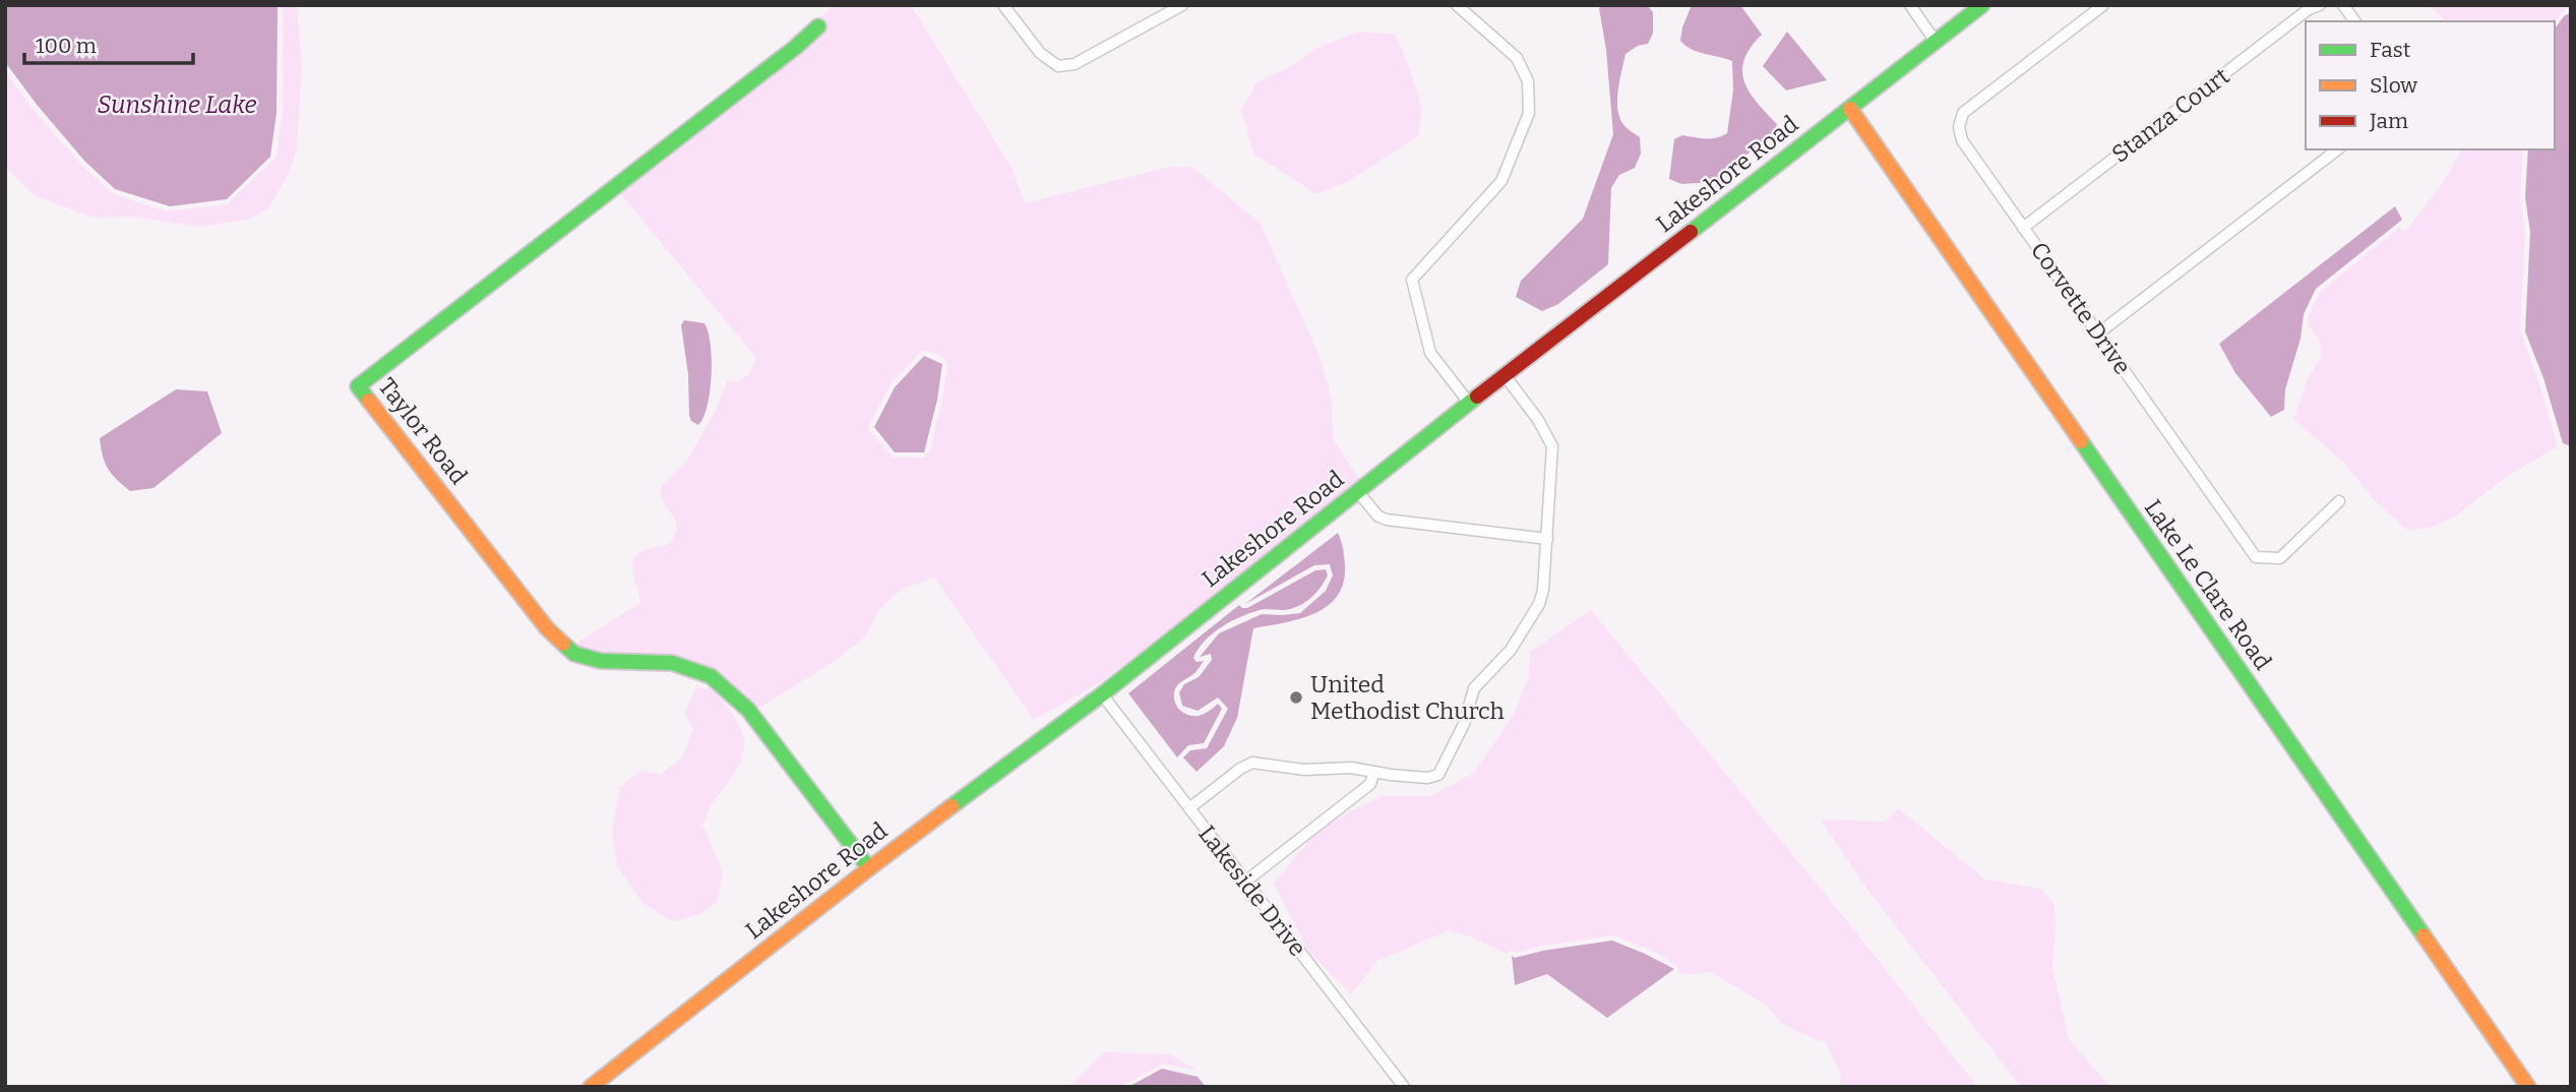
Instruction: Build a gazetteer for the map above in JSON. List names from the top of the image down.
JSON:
{
  "streets": {
    "street": [
      "Stanza Court",
      "Lakeshore Road",
      "Corvette Drive",
      "Taylor Road",
      "Lake Le Clare Road",
      "Lakeside Drive"
    ]
  },
  "crossings": [
    ["Stanza Court", "Corvette Drive"],
    ["Lakeshore Road", "Taylor Road"],
    ["Lakeshore Road", "Lake Le Clare Road"],
    ["Lakeshore Road", "Lakeside Drive"]
  ],
  "water": ["Sunshine Lake"],
  "places": ["United Methodist Church"],
  "legend": ["Fast", "Slow", "Jam"],
  "scale_bar": "100 m"
}
